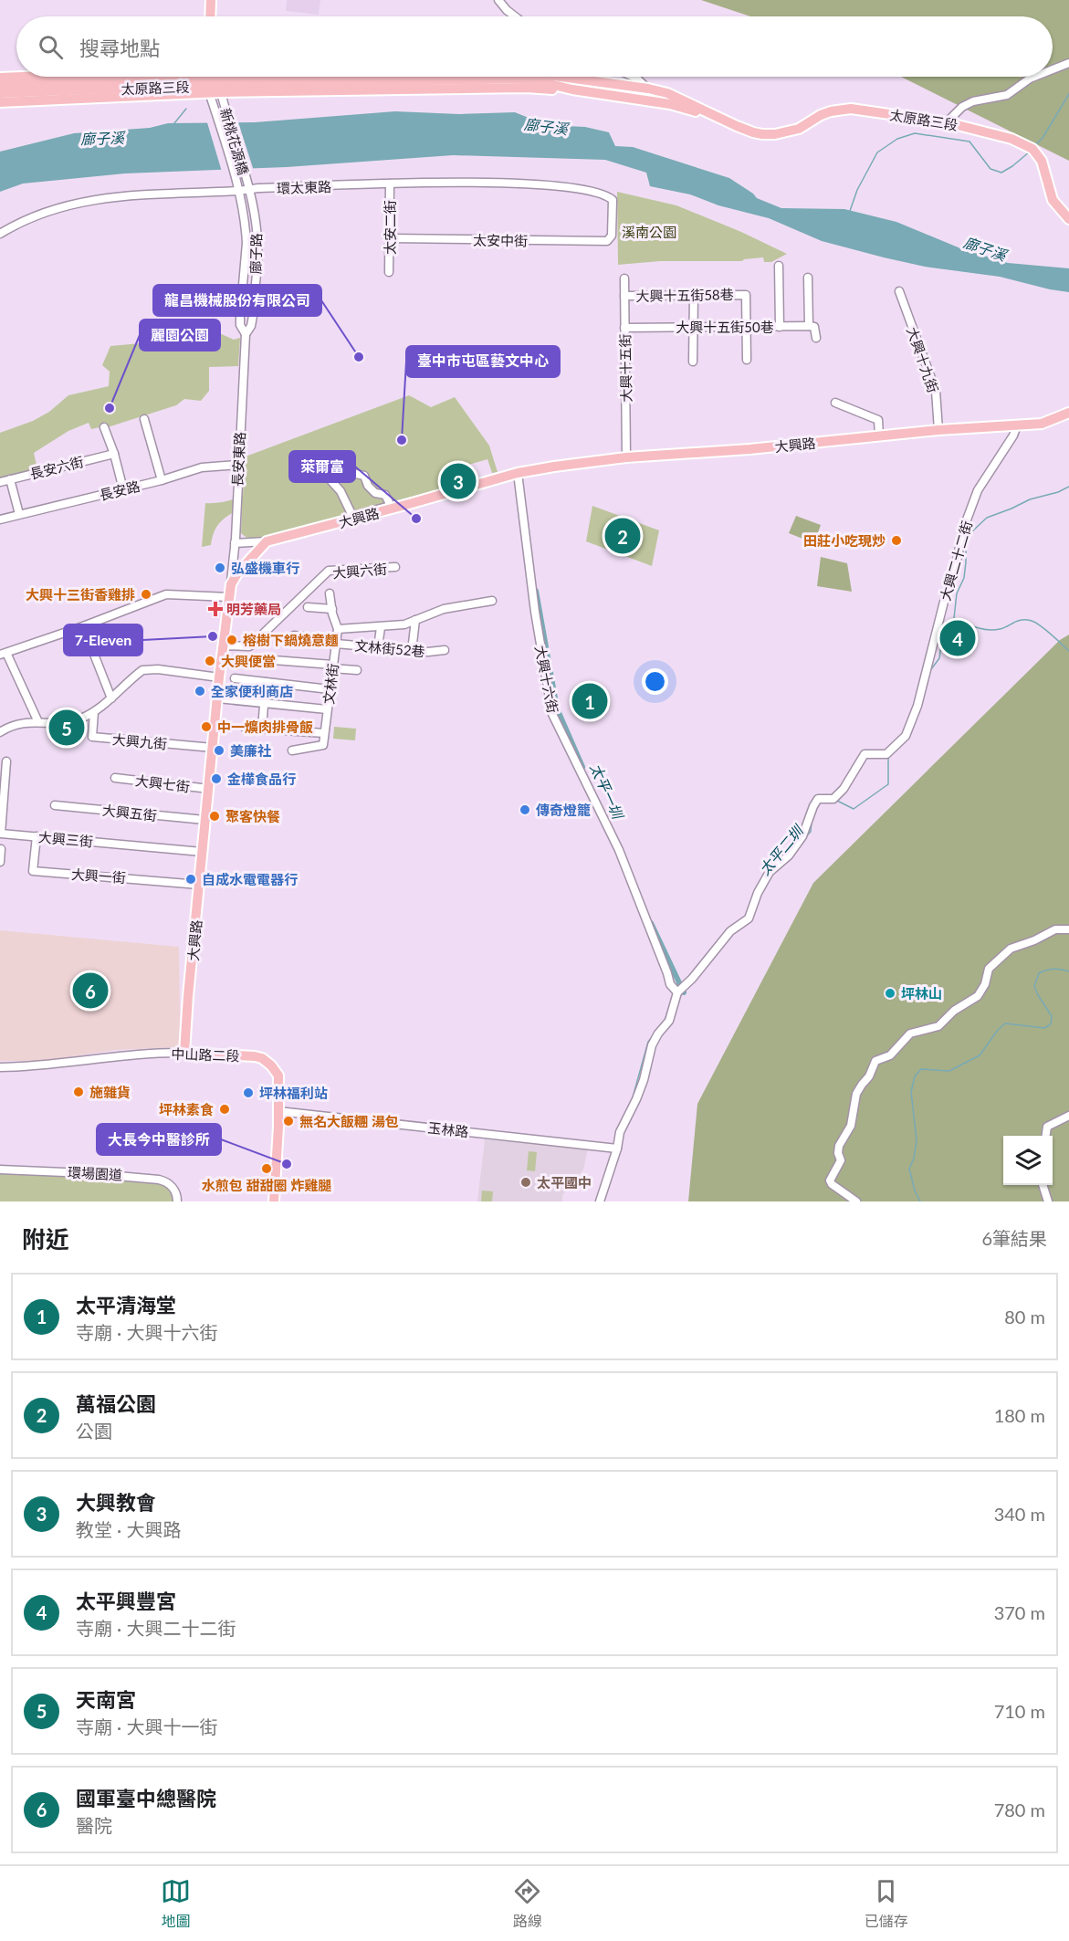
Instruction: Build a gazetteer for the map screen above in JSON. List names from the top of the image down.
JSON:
{
  "streets": {
    "main road": ["太原路三段", "大興路", "中山路二段"],
    "street": [
      "新桃花源橋",
      "環太東路",
      "太安二街",
      "太安中街",
      "廍子路",
      "大興十五街58巷",
      "大興十五街50巷",
      "大興十九街",
      "大興十五街",
      "長安東路",
      "長安六街",
      "長安路",
      "大興二十二街",
      "大興六街",
      "文林街52巷",
      "大興十六街",
      "文林街",
      "大興九街",
      "大興七街",
      "大興五街",
      "大興三街",
      "大興一街",
      "玉林路",
      "環場園道"
    ]
  },
  "crossings": [
    ["太原路三段", "新桃花源橋"],
    ["新桃花源橋", "環太東路"],
    ["新桃花源橋", "廍子路"],
    ["環太東路", "太安二街"],
    ["環太東路", "太安中街"],
    ["環太東路", "廍子路"],
    ["太安二街", "太安中街"],
    ["廍子路", "長安東路"],
    ["大興十五街58巷", "大興十五街50巷"],
    ["大興十五街58巷", "大興十五街"],
    ["大興十五街50巷", "大興十五街"],
    ["大興十九街", "大興路"],
    ["大興十五街", "大興路"],
    ["大興路", "長安東路"],
    ["大興路", "大興二十二街"],
    ["大興路", "大興六街"],
    ["大興路", "大興十六街"],
    ["大興路", "大興九街"],
    ["大興路", "大興七街"],
    ["大興路", "大興五街"],
    ["大興路", "大興三街"],
    ["大興路", "大興一街"],
    ["大興路", "中山路二段"],
    ["長安東路", "長安路"],
    ["大興二十二街", "大興十六街"],
    ["文林街52巷", "文林街"],
    ["大興三街", "大興一街"],
    ["中山路二段", "玉林路"]
  ],
  "water": ["廍子溪", "太平一圳", "太平二圳"],
  "parks": ["溪南公園"],
  "places": {
    "other": [
      "龍昌機械股份有限公司",
      "麗園公園",
      "臺中市屯區藝文中心",
      "萊爾富",
      "田莊小吃現炒",
      "弘盛機車行",
      "大興十三街香雞排",
      "7-Eleven",
      "榕樹下鍋燒意麵",
      "大興便當",
      "全家便利商店",
      "中一爌肉排骨飯",
      "美廉社",
      "金樺食品行",
      "傳奇燈籠",
      "聚客快餐",
      "自成水電電器行",
      "坪林山",
      "施雜貨",
      "坪林福利站",
      "坪林素食",
      "無名大飯糰 湯包",
      "大長今中醫診所",
      "水煎包 甜甜圈 炸雞腿",
      "太平國中"
    ],
    "health": ["明芳藥局"]
  },
  "page": {
    "search": "搜尋地點",
    "pins": [
      "3",
      "2",
      "4",
      "1",
      "5",
      "6"
    ],
    "heading": ["附近", "6筆結果"],
    "list": [
      {
        "mark": "1",
        "name": "太平清海堂",
        "note": "寺廟 · 大興十六街",
        "value": "80 m"
      },
      {
        "mark": "2",
        "name": "萬福公園",
        "note": "公園",
        "value": "180 m"
      },
      {
        "mark": "3",
        "name": "大興教會",
        "note": "教堂 · 大興路",
        "value": "340 m"
      },
      {
        "mark": "4",
        "name": "太平興豐宮",
        "note": "寺廟 · 大興二十二街",
        "value": "370 m"
      },
      {
        "mark": "5",
        "name": "天南宮",
        "note": "寺廟 · 大興十一街",
        "value": "710 m"
      },
      {
        "mark": "6",
        "name": "國軍臺中總醫院",
        "note": "醫院",
        "value": "780 m"
      }
    ],
    "nav": ["地圖", "路線", "已儲存"]
  }
}
